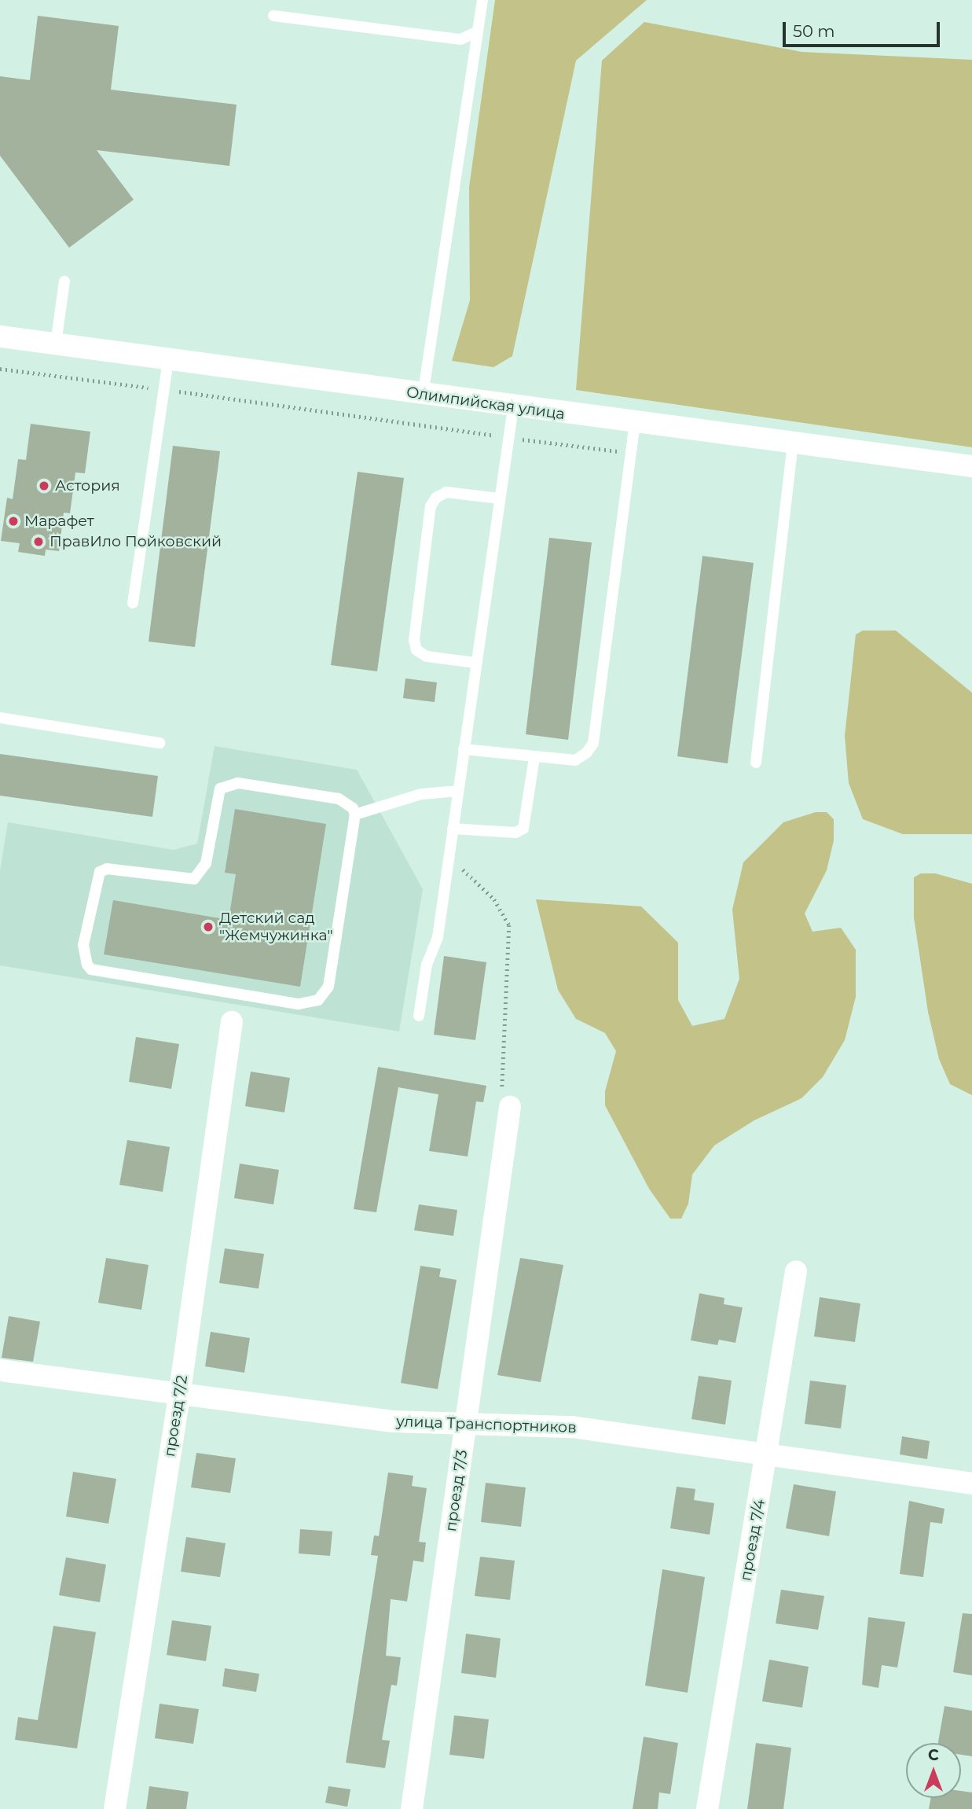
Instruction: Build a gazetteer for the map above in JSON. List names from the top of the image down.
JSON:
{
  "streets": {
    "street": [
      "Олимпийская улица",
      "проезд 7/2",
      "улица Транспортников",
      "проезд 7/3",
      "проезд 7/4"
    ]
  },
  "crossings": [
    ["проезд 7/2", "улица Транспортников"],
    ["улица Транспортников", "проезд 7/3"],
    ["улица Транспортников", "проезд 7/4"]
  ],
  "places": [
    "Астория",
    "Марафет",
    "ПравИло Пойковский",
    "Детский сад \"Жемчужинка\""
  ],
  "scale_bar": "50 m",
  "north": "top"
}
